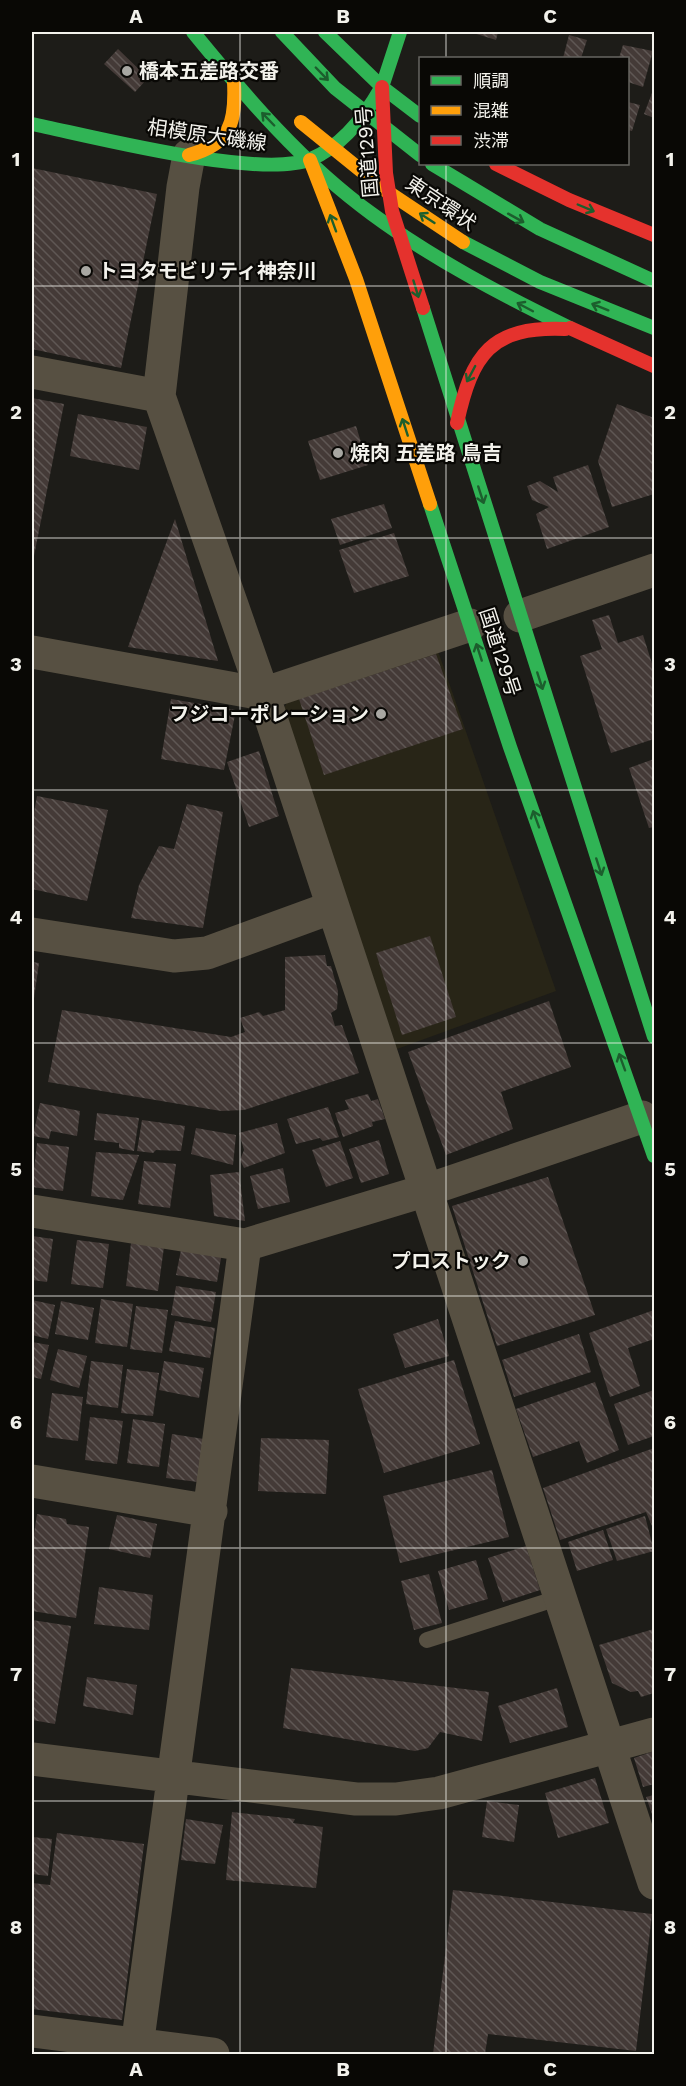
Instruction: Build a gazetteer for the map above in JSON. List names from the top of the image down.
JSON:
{
  "streets": {
    "main road": ["相模原大磯線", "国道129号", "東京環状"]
  },
  "crossings": [
    ["相模原大磯線", "国道129号"]
  ],
  "places": [
    "橋本五差路交番",
    "トヨタモビリティ神奈川",
    "焼肉 五差路 鳥吉",
    "フジコーポレーション",
    "プロストック"
  ],
  "legend": ["順調", "混雑", "渋滞"],
  "grid": {
    "columns": ["A", "B", "C"],
    "rows": [
      "1",
      "2",
      "3",
      "4",
      "5",
      "6",
      "7",
      "8"
    ]
  }
}
